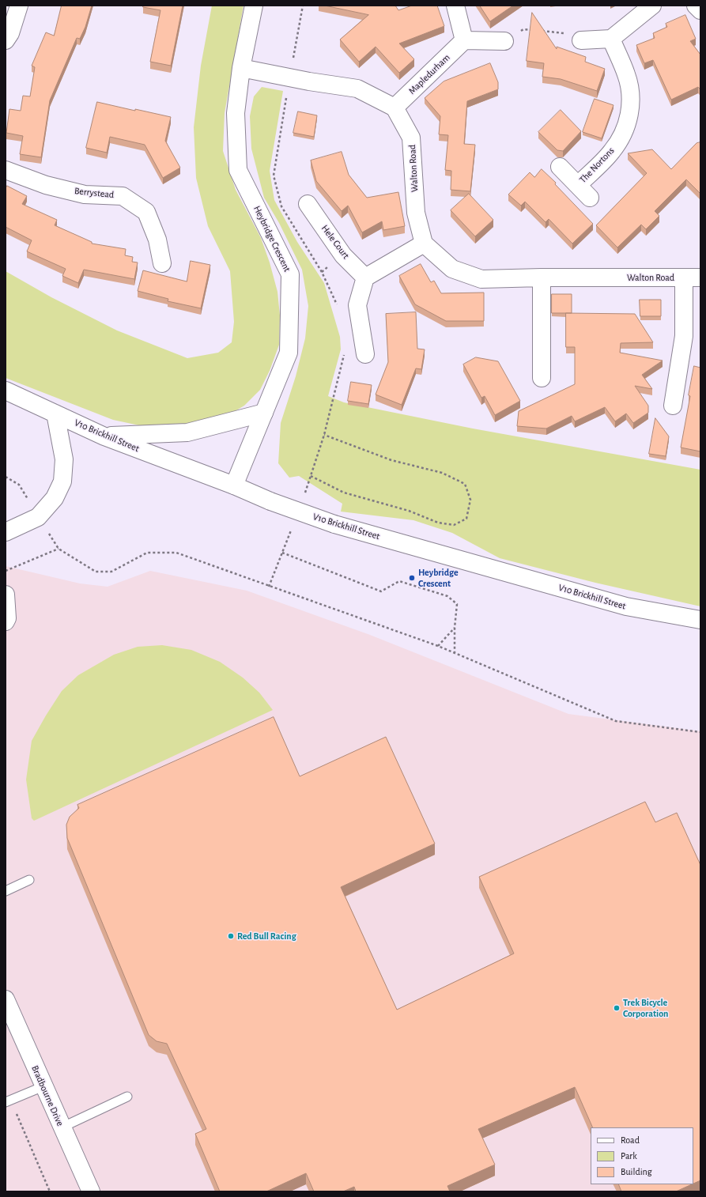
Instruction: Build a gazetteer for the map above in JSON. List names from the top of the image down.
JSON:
{
  "streets": {
    "street": [
      "Mapledurham",
      "The Nortons",
      "Walton Road",
      "Berrystead",
      "Heybridge Crescent",
      "Hele Court",
      "V10 Brickhill Street",
      "Bradbourne Drive"
    ]
  },
  "crossings": [
    ["Mapledurham", "Walton Road"],
    ["Heybridge Crescent", "V10 Brickhill Street"]
  ],
  "places": ["Heybridge Crescent", "Red Bull Racing", "Trek Bicycle Corporation"],
  "legend": ["Road", "Park", "Building"]
}
